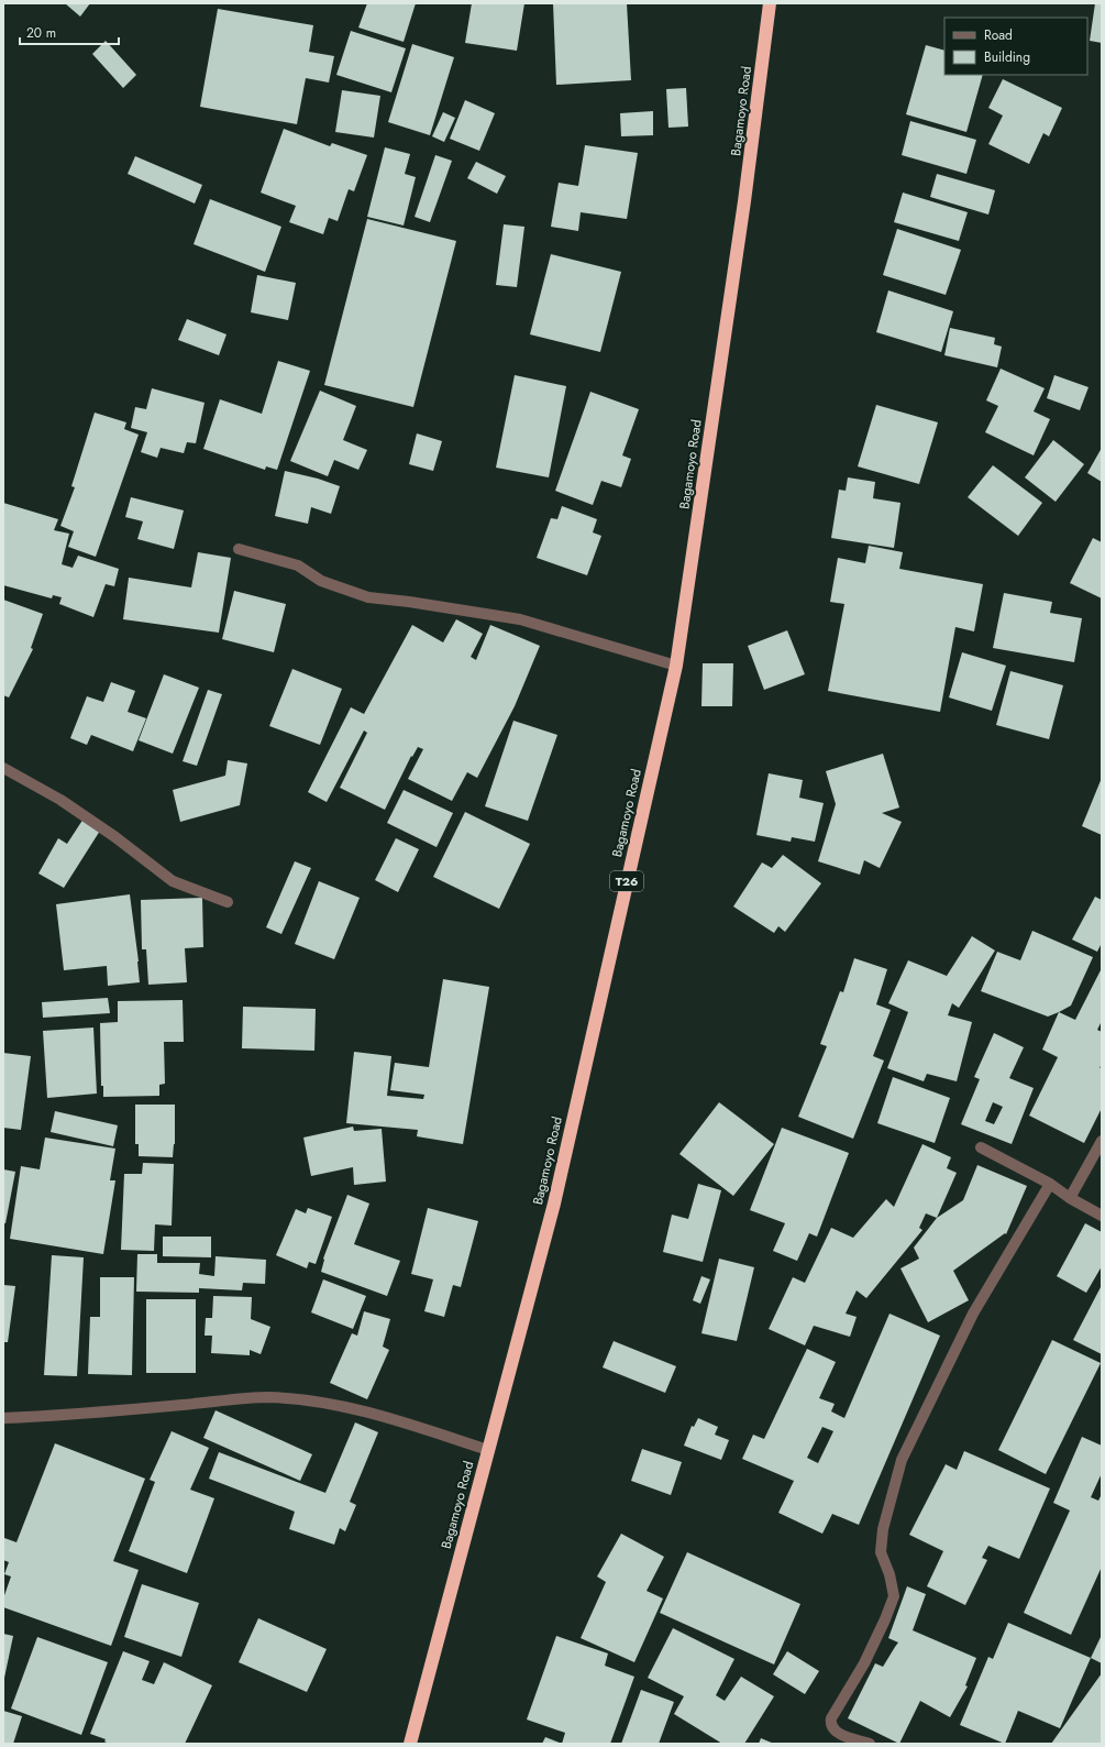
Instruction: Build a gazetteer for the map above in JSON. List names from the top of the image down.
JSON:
{
  "streets": {
    "highway": ["Bagamoyo Road", "T26"]
  },
  "legend": ["Road", "Building"],
  "scale_bar": "20 m"
}
